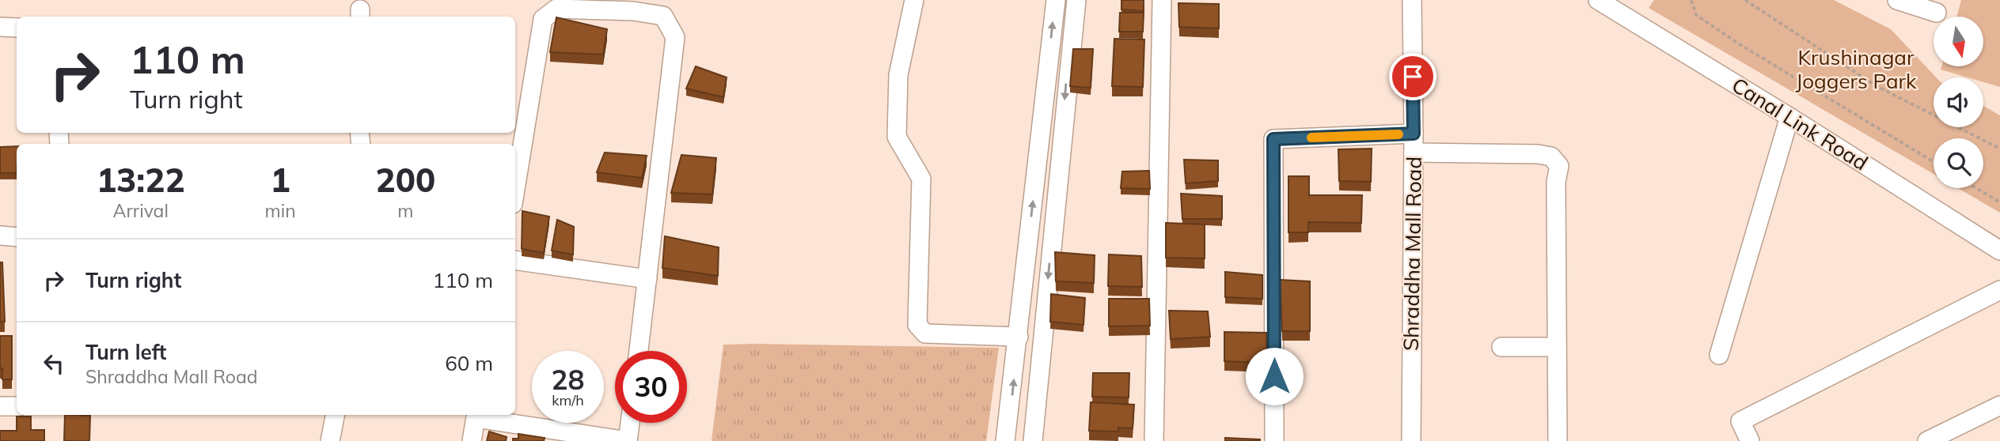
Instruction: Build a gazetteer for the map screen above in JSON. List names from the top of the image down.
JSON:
{
  "streets": {
    "street": ["Canal Link Road", "Shraddha Mall Road"]
  },
  "parks": ["Krushinagar Joggers Park"],
  "north": "bottom",
  "page": {
    "turn": ["110 m", "Turn right"],
    "eta": [
      "13:22",
      "Arrival",
      "1",
      "min",
      "200",
      "m"
    ],
    "list": [
      {
        "name": "Turn right",
        "value": "110 m"
      },
      {
        "name": "Turn left",
        "note": "Shraddha Mall Road",
        "value": "60 m"
      }
    ],
    "speed": "28 km/h",
    "limit": "30"
  }
}
